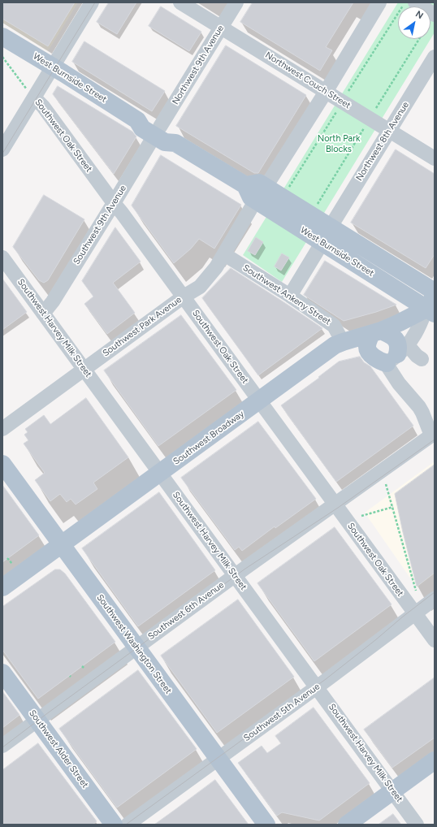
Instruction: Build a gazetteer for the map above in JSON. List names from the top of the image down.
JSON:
{
  "streets": {
    "main road": [
      "West Burnside Street",
      "Southwest Broadway",
      "Southwest Washington Street",
      "Southwest Alder Street"
    ],
    "street": [
      "Northwest 9th Avenue",
      "Northwest Couch Street",
      "Southwest Oak Street",
      "Northwest 8th Avenue",
      "Southwest 9th Avenue",
      "Southwest Ankeny Street",
      "Southwest Park Avenue",
      "Southwest Harvey Milk Street",
      "Southwest 6th Avenue",
      "Southwest 5th Avenue"
    ]
  },
  "crossings": [
    ["Northwest 9th Avenue", "West Burnside Street"],
    ["Northwest 9th Avenue", "Northwest Couch Street"],
    ["Northwest 9th Avenue", "Southwest 9th Avenue"],
    ["West Burnside Street", "Northwest 8th Avenue"],
    ["West Burnside Street", "Southwest 9th Avenue"],
    ["West Burnside Street", "Southwest Park Avenue"],
    ["West Burnside Street", "Southwest Broadway"],
    ["Northwest Couch Street", "Northwest 8th Avenue"],
    ["Northwest Couch Street", "Southwest Park Avenue"],
    ["Southwest Oak Street", "Southwest 9th Avenue"],
    ["Southwest Oak Street", "Southwest Park Avenue"],
    ["Southwest Oak Street", "Southwest Broadway"],
    ["Southwest Oak Street", "Southwest 6th Avenue"],
    ["Southwest Oak Street", "Southwest 5th Avenue"],
    ["Northwest 8th Avenue", "Southwest Ankeny Street"],
    ["Southwest 9th Avenue", "Southwest Harvey Milk Street"],
    ["Southwest Ankeny Street", "Southwest Park Avenue"],
    ["Southwest Ankeny Street", "Southwest Broadway"],
    ["Southwest Park Avenue", "Southwest Harvey Milk Street"],
    ["Southwest Harvey Milk Street", "Southwest Broadway"],
    ["Southwest Harvey Milk Street", "Southwest 6th Avenue"],
    ["Southwest Harvey Milk Street", "Southwest 5th Avenue"],
    ["Southwest Broadway", "Southwest Washington Street"],
    ["Southwest 6th Avenue", "Southwest Washington Street"],
    ["Southwest 6th Avenue", "Southwest Alder Street"],
    ["Southwest Washington Street", "Southwest 5th Avenue"]
  ],
  "parks": ["North Park Blocks"],
  "north": "top right"
}
